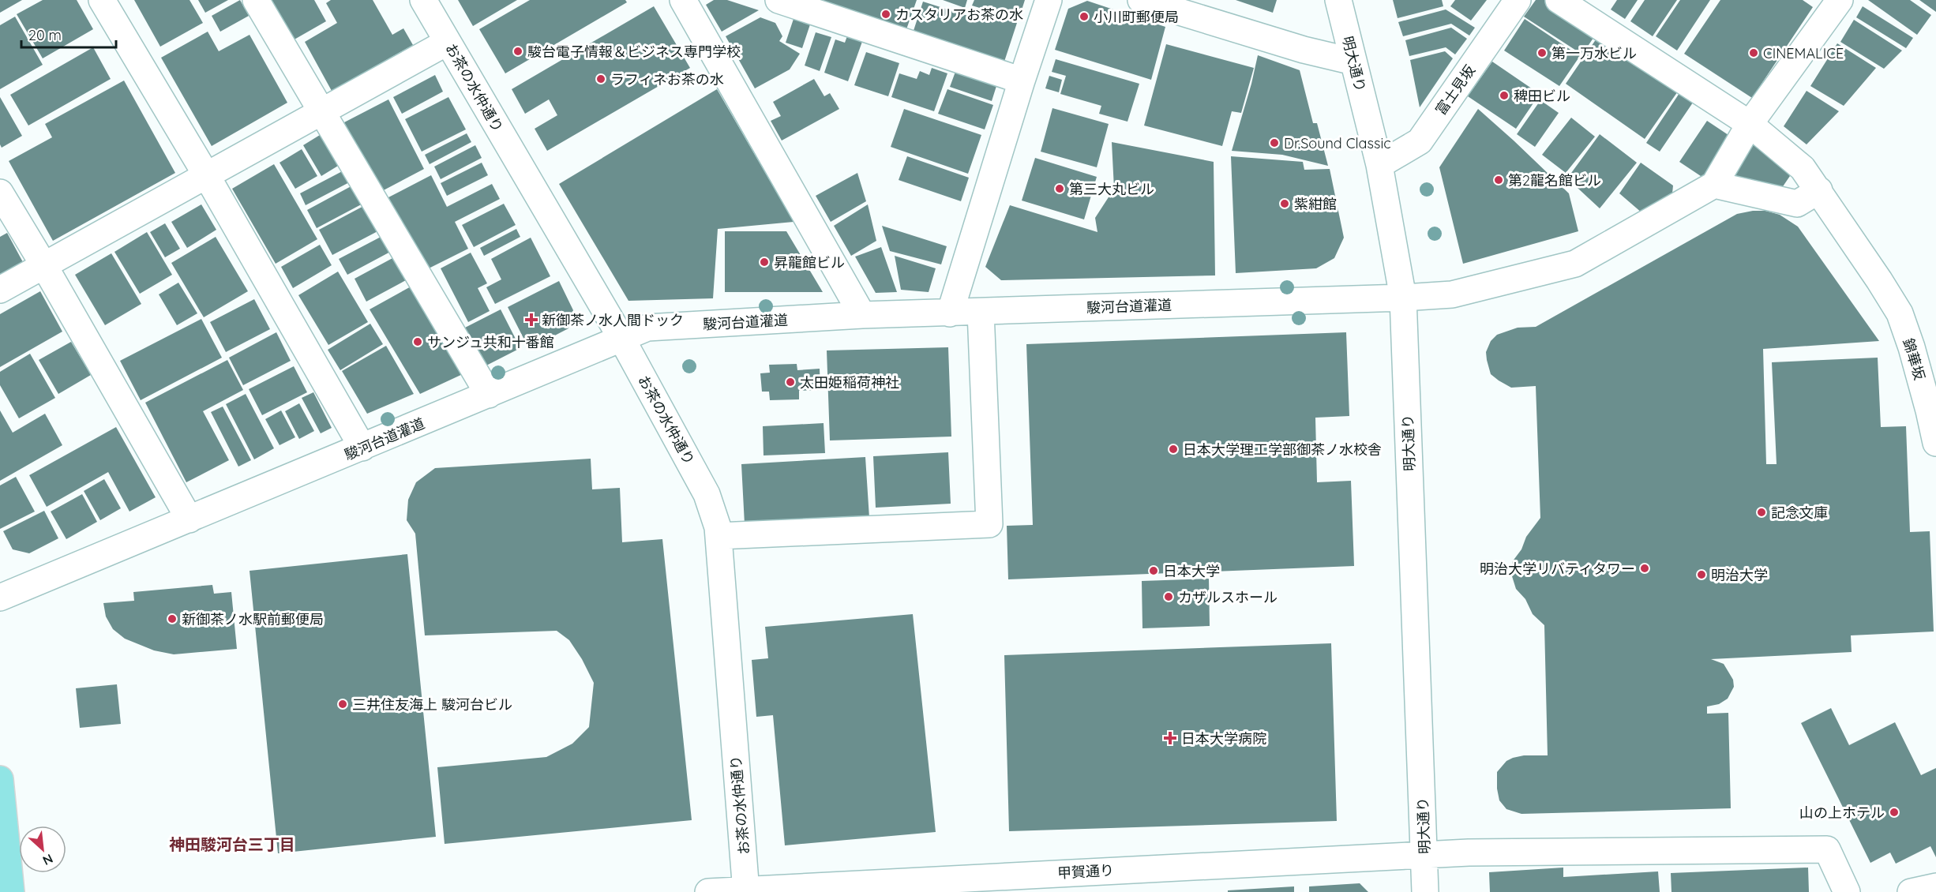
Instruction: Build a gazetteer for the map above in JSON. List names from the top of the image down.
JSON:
{
  "streets": {
    "street": [
      "明大通り",
      "お茶の水仲通り",
      "富士見坂",
      "駿河台道灌道",
      "錦華坂",
      "甲賀通り"
    ]
  },
  "crossings": [
    ["明大通り", "富士見坂"],
    ["明大通り", "駿河台道灌道"],
    ["明大通り", "甲賀通り"],
    ["お茶の水仲通り", "駿河台道灌道"],
    ["お茶の水仲通り", "甲賀通り"]
  ],
  "districts": ["神田駿河台三丁目"],
  "places": {
    "other": [
      "カスタリアお茶の水",
      "小川町郵便局",
      "駿台電子情報＆ビジネス専門学校",
      "第一万水ビル",
      "CINEMALICE",
      "ラフィネお茶の水",
      "稗田ビル",
      "Dr.Sound Classic",
      "第2龍名館ビル",
      "第三大丸ビル",
      "紫紺館",
      "昇龍館ビル",
      "サンジュ共和十番館",
      "太田姫稲荷神社",
      "日本大学理工学部御茶ノ水校舎",
      "記念文庫",
      "明治大学リバティタワー",
      "日本大学",
      "明治大学",
      "カザルスホール",
      "新御茶ノ水駅前郵便局",
      "三井住友海上 駿河台ビル",
      "山の上ホテル"
    ],
    "health": ["新御茶ノ水人間ドック", "日本大学病院"]
  },
  "scale_bar": "20 m",
  "north": "bottom right"
}
